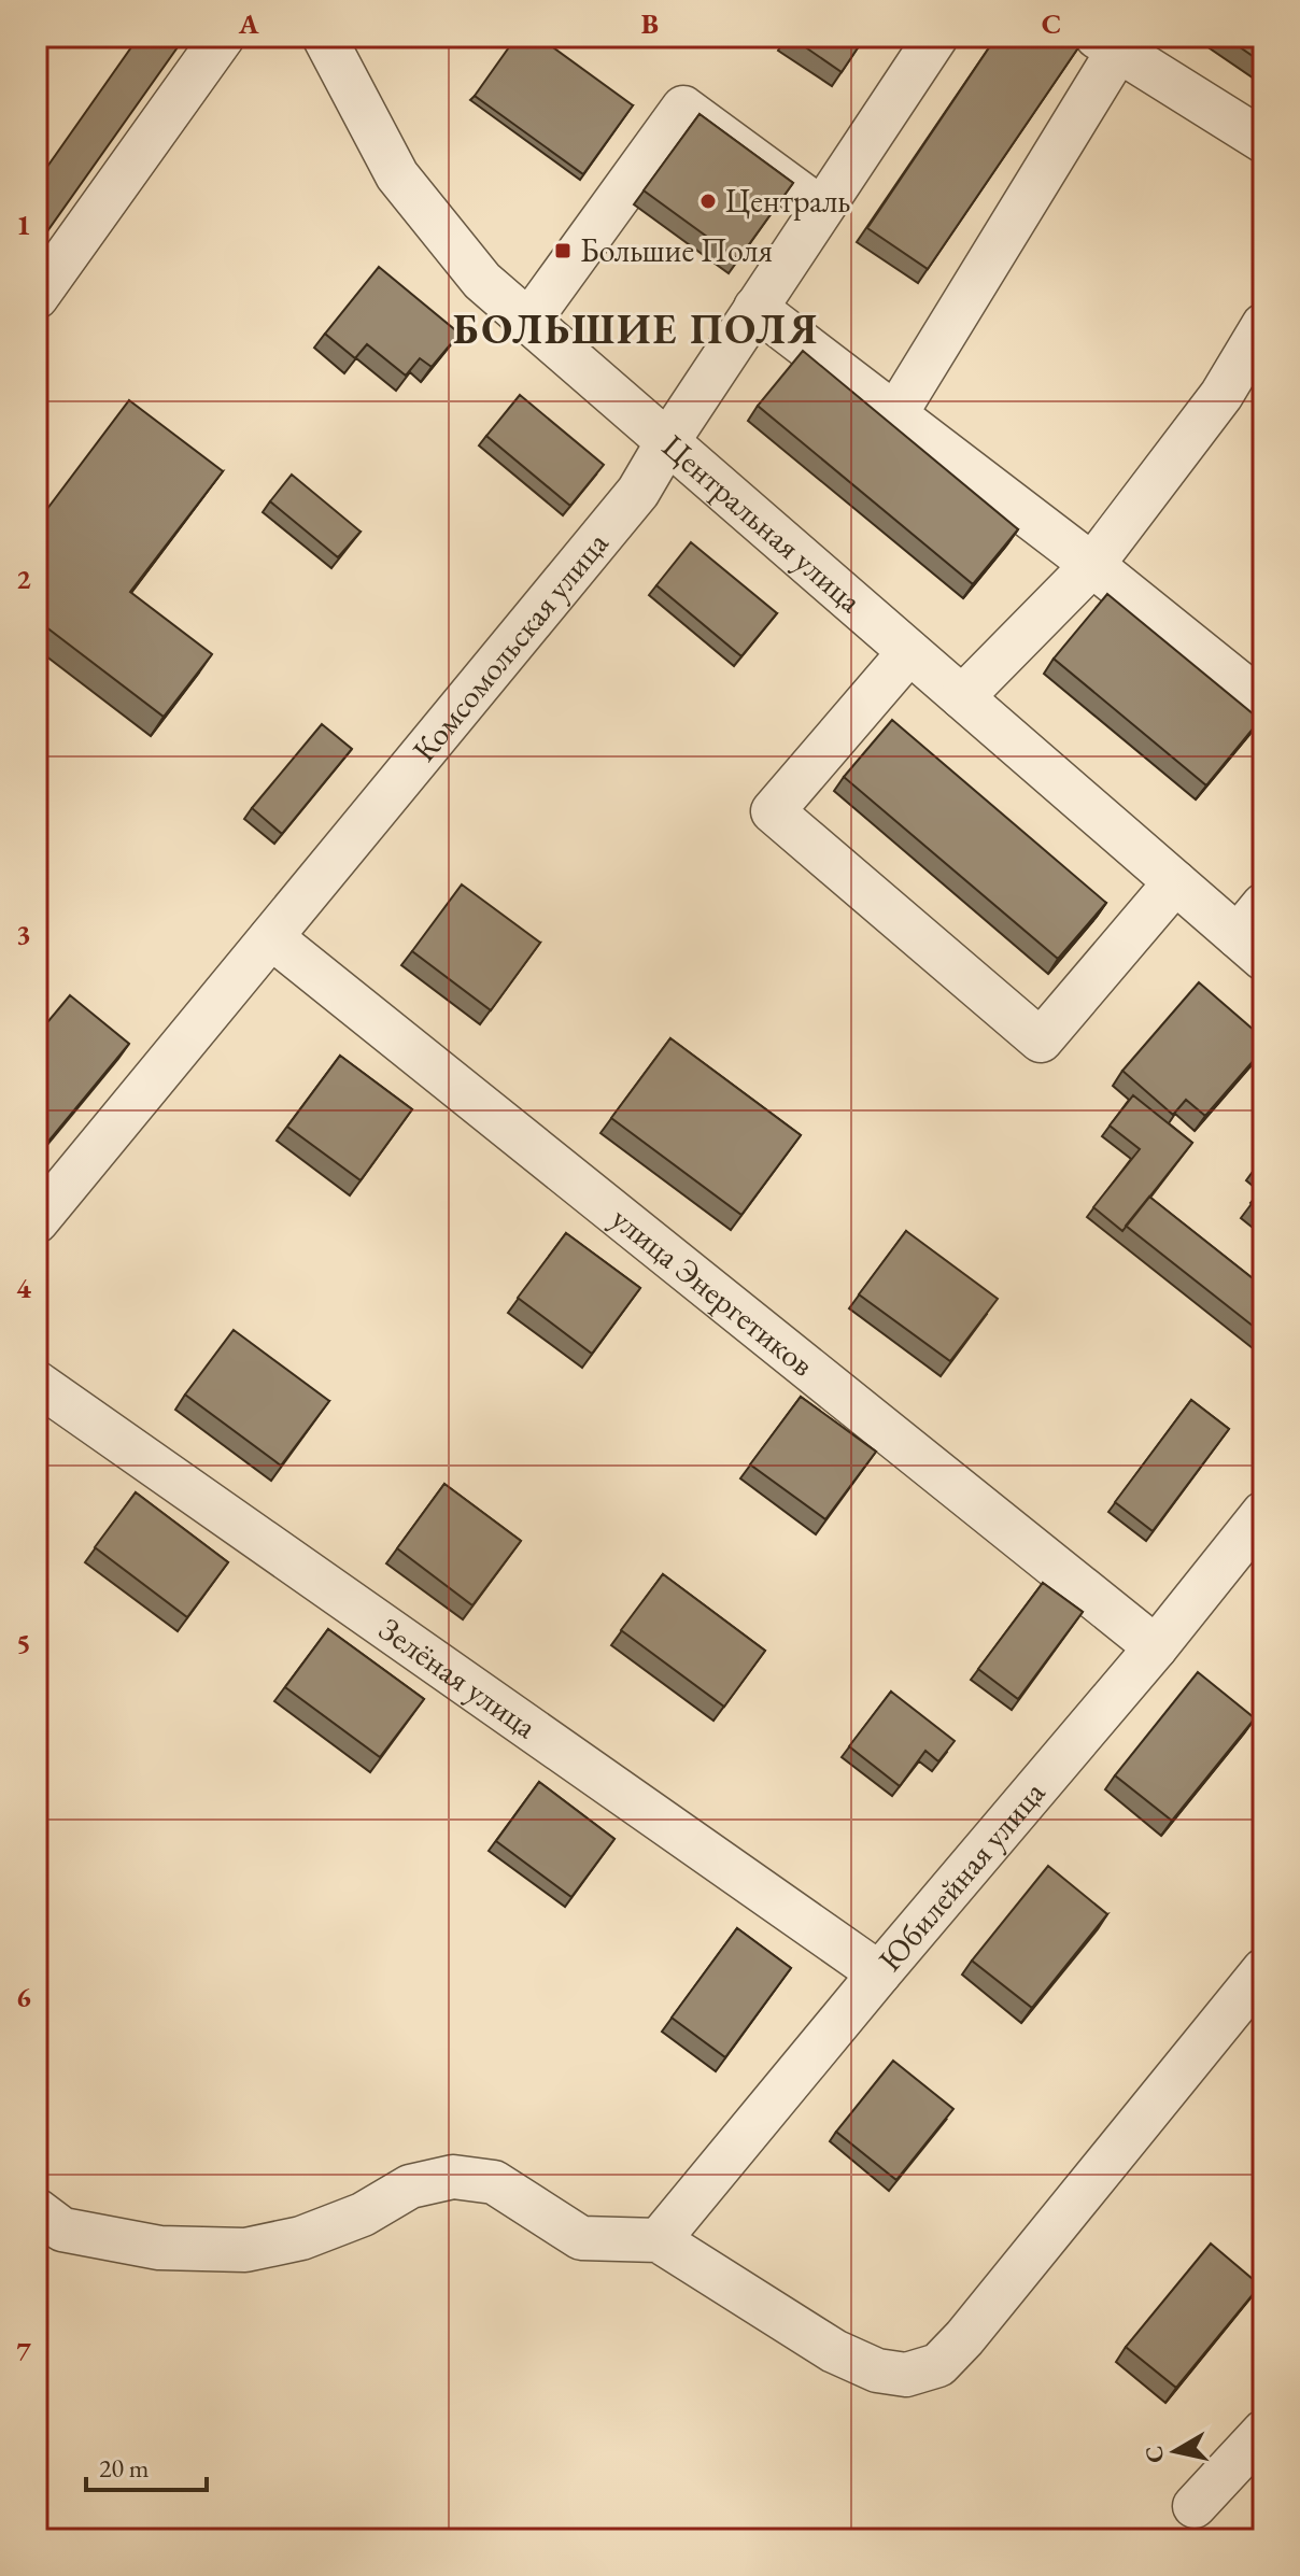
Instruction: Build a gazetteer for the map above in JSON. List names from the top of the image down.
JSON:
{
  "streets": {
    "street": [
      "Центральная улица",
      "Комсомольская улица",
      "улица Энергетиков",
      "Зелёная улица",
      "Юбилейная улица"
    ]
  },
  "crossings": [
    ["Центральная улица", "Комсомольская улица"],
    ["Комсомольская улица", "улица Энергетиков"],
    ["улица Энергетиков", "Юбилейная улица"],
    ["Зелёная улица", "Юбилейная улица"]
  ],
  "districts": ["БОЛЬШИЕ ПОЛЯ"],
  "places": {
    "other": ["Централь"],
    "transit": ["Большие Поля"]
  },
  "scale_bar": "20 m",
  "north": "left",
  "grid": {
    "columns": ["A", "B", "C"],
    "rows": [
      "1",
      "2",
      "3",
      "4",
      "5",
      "6",
      "7"
    ]
  }
}
